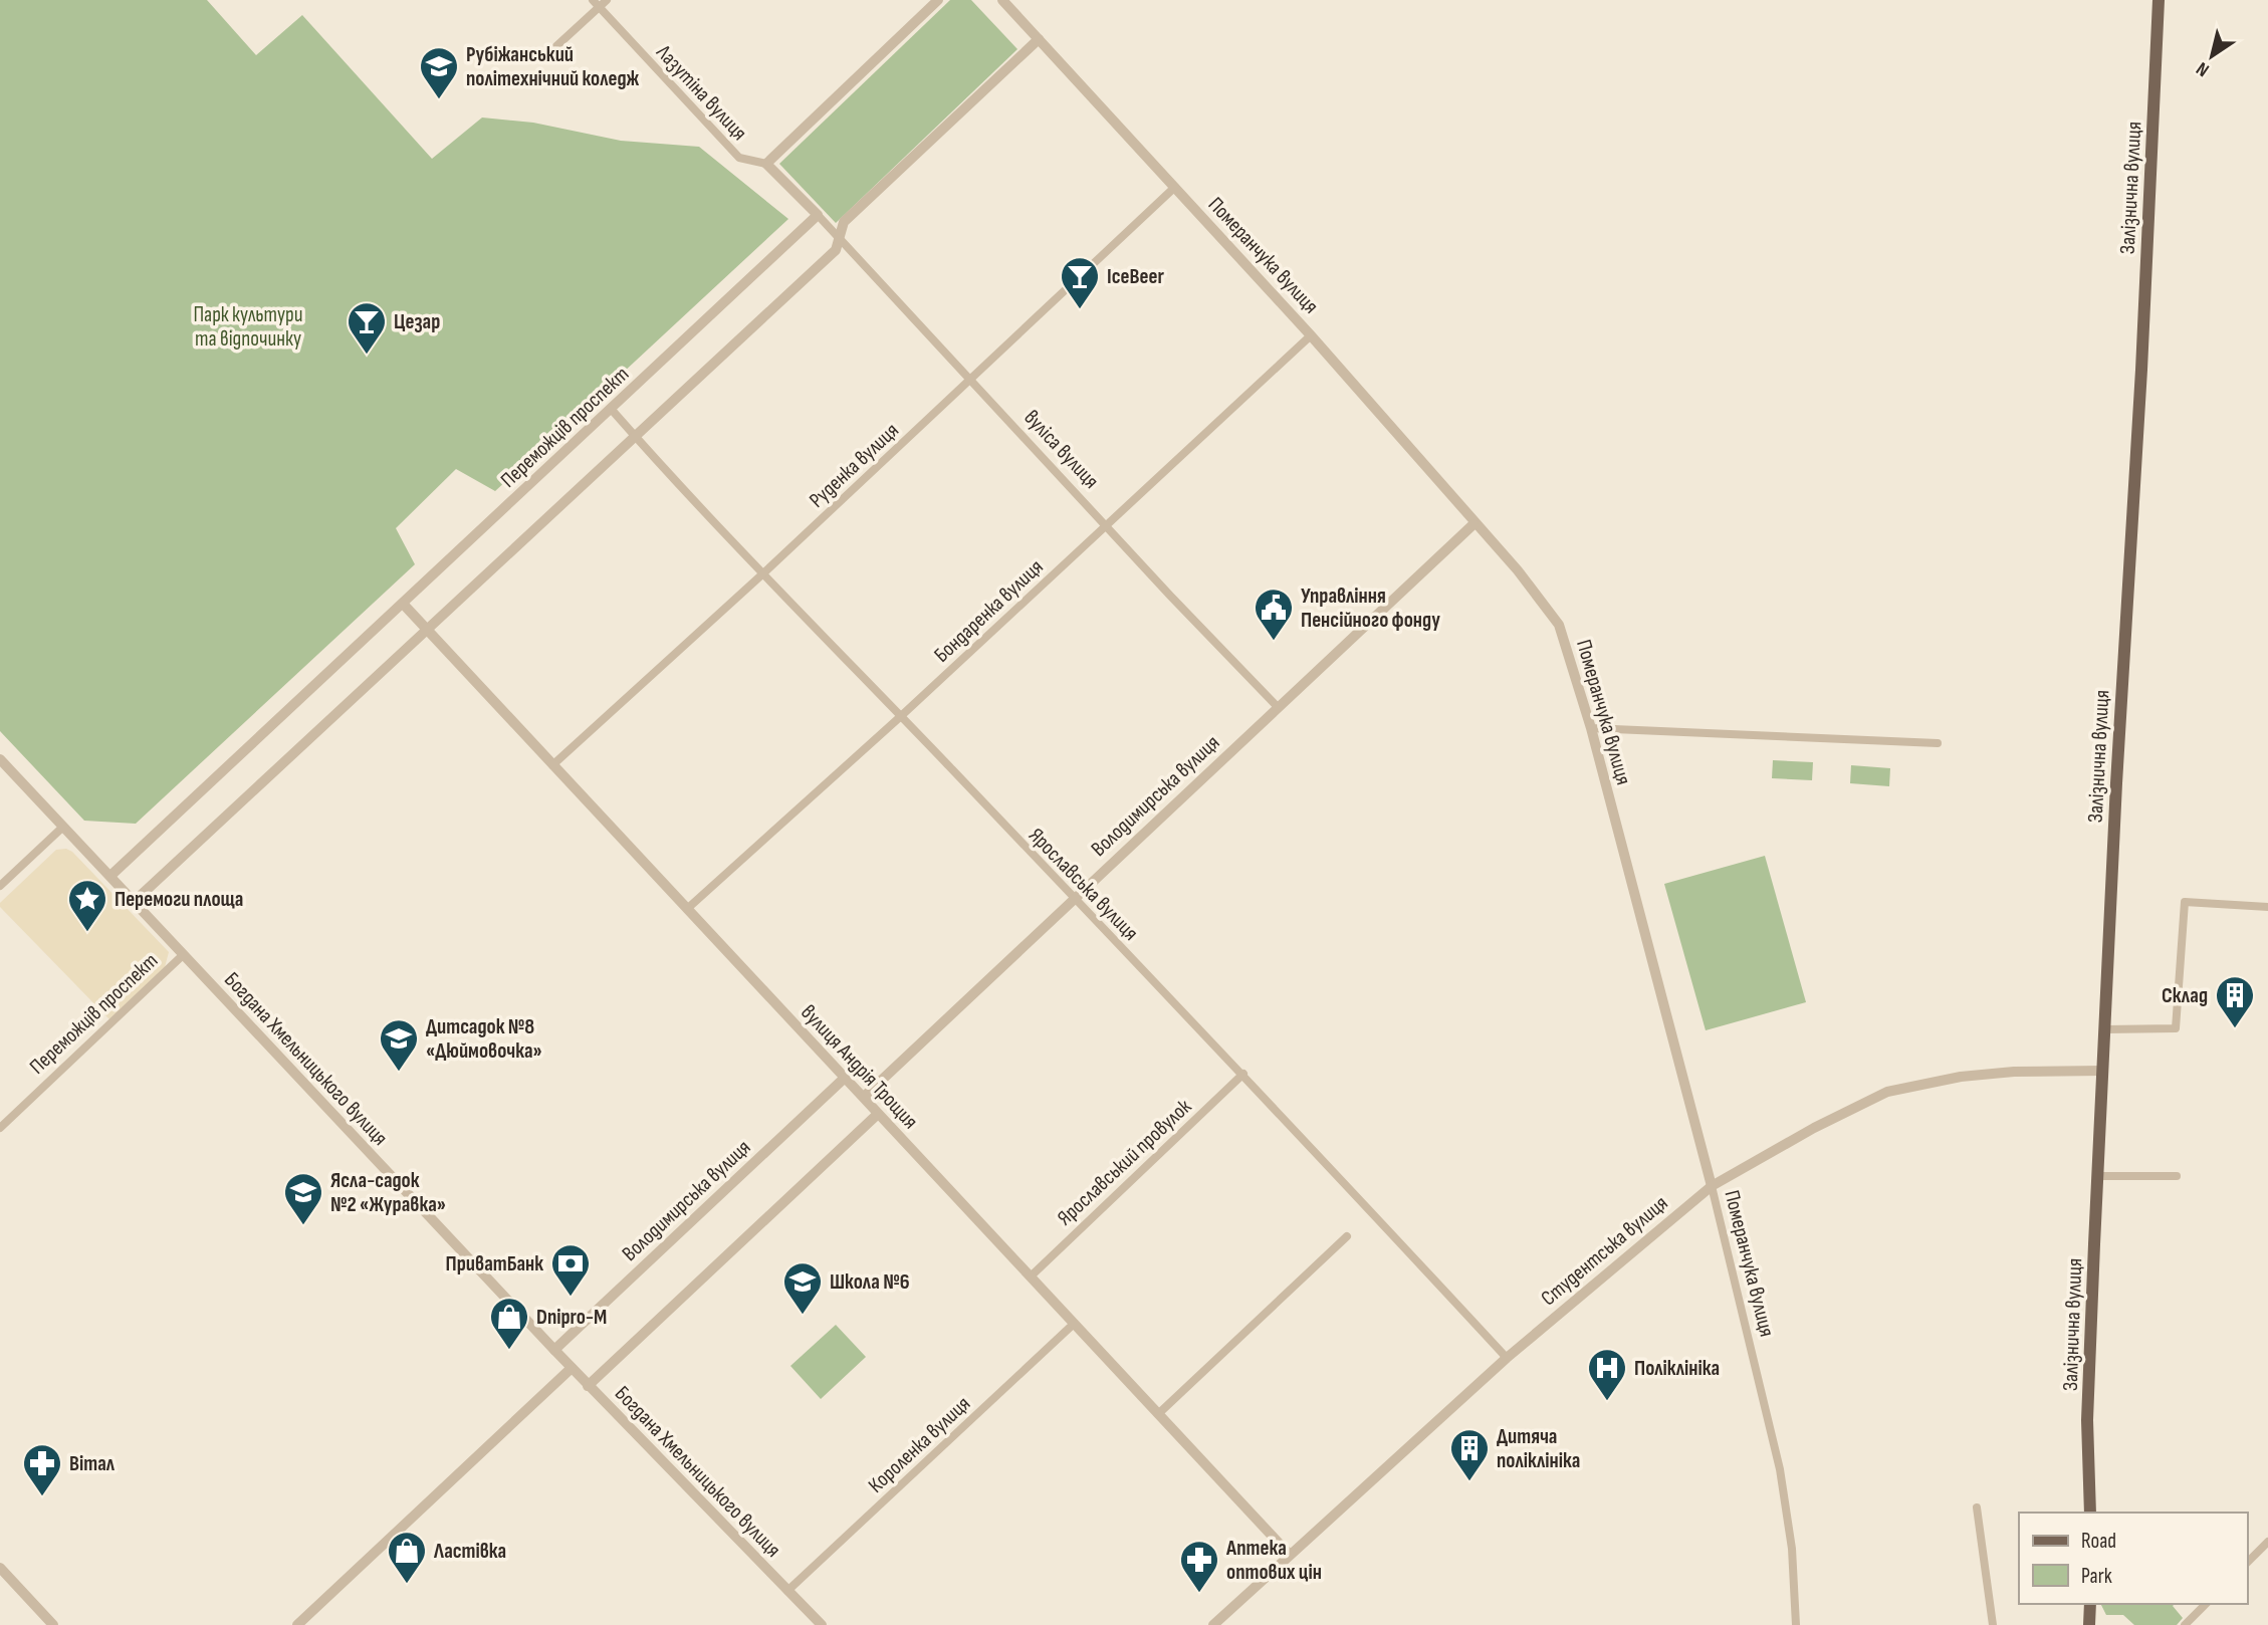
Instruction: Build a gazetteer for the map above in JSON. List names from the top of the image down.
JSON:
{
  "streets": {
    "main road": ["Залізнична вулиця"],
    "street": [
      "Лазутіна вулиця",
      "Померанчука вулиця",
      "Переможців проспект",
      "вуліса вулиця",
      "Руденка вулиця",
      "Бондаренка вулиця",
      "Володимирська вулиця",
      "Ярославська вулиця",
      "Богдана Хмельницького вулиця",
      "вулиця Андрія Трощия",
      "Ярославський провулок",
      "Студентська вулиця",
      "Короленка вулиця"
    ]
  },
  "crossings": [
    ["Залізнична вулиця", "Студентська вулиця"],
    ["Померанчука вулиця", "Руденка вулиця"],
    ["Померанчука вулиця", "Бондаренка вулиця"],
    ["Померанчука вулиця", "Володимирська вулиця"],
    ["Померанчука вулиця", "Студентська вулиця"],
    ["Переможців проспект", "вуліса вулиця"],
    ["Переможців проспект", "Ярославська вулиця"],
    ["Переможців проспект", "Богдана Хмельницького вулиця"],
    ["Переможців проспект", "вулиця Андрія Трощия"],
    ["вуліса вулиця", "Руденка вулиця"],
    ["вуліса вулиця", "Бондаренка вулиця"],
    ["вуліса вулиця", "Володимирська вулиця"],
    ["Руденка вулиця", "Ярославська вулиця"],
    ["Руденка вулиця", "вулиця Андрія Трощия"],
    ["Бондаренка вулиця", "Ярославська вулиця"],
    ["Бондаренка вулиця", "вулиця Андрія Трощия"],
    ["Володимирська вулиця", "Ярославська вулиця"],
    ["Володимирська вулиця", "Богдана Хмельницького вулиця"],
    ["Володимирська вулиця", "вулиця Андрія Трощия"],
    ["Ярославська вулиця", "Ярославський провулок"],
    ["Ярославська вулиця", "Студентська вулиця"],
    ["Богдана Хмельницького вулиця", "Короленка вулиця"],
    ["вулиця Андрія Трощия", "Ярославський провулок"],
    ["вулиця Андрія Трощия", "Студентська вулиця"],
    ["вулиця Андрія Трощия", "Короленка вулиця"]
  ],
  "parks": ["Парк культури та відпочинку"],
  "places": {
    "school or university": [
      "Рубіжанський політехнічний коледж",
      "Дитсадок №8 «Дюймовочка»",
      "Ясла-садок №2 «Журавка»",
      "Школа №6"
    ],
    "bar": ["IceBeer", "Цезар"],
    "public building": ["Управління Пенсійного фонду"],
    "place": ["Перемоги площа"],
    "building": ["Склад", "Дитяча поліклініка"],
    "bank": ["ПриватБанк"],
    "shop": ["Dnipro-M", "Ластівка"],
    "hospital": ["Поліклініка"],
    "pharmacy": ["Вітал", "Аптека оптових цін"]
  },
  "legend": ["Road", "Park"],
  "north": "bottom left"
}
